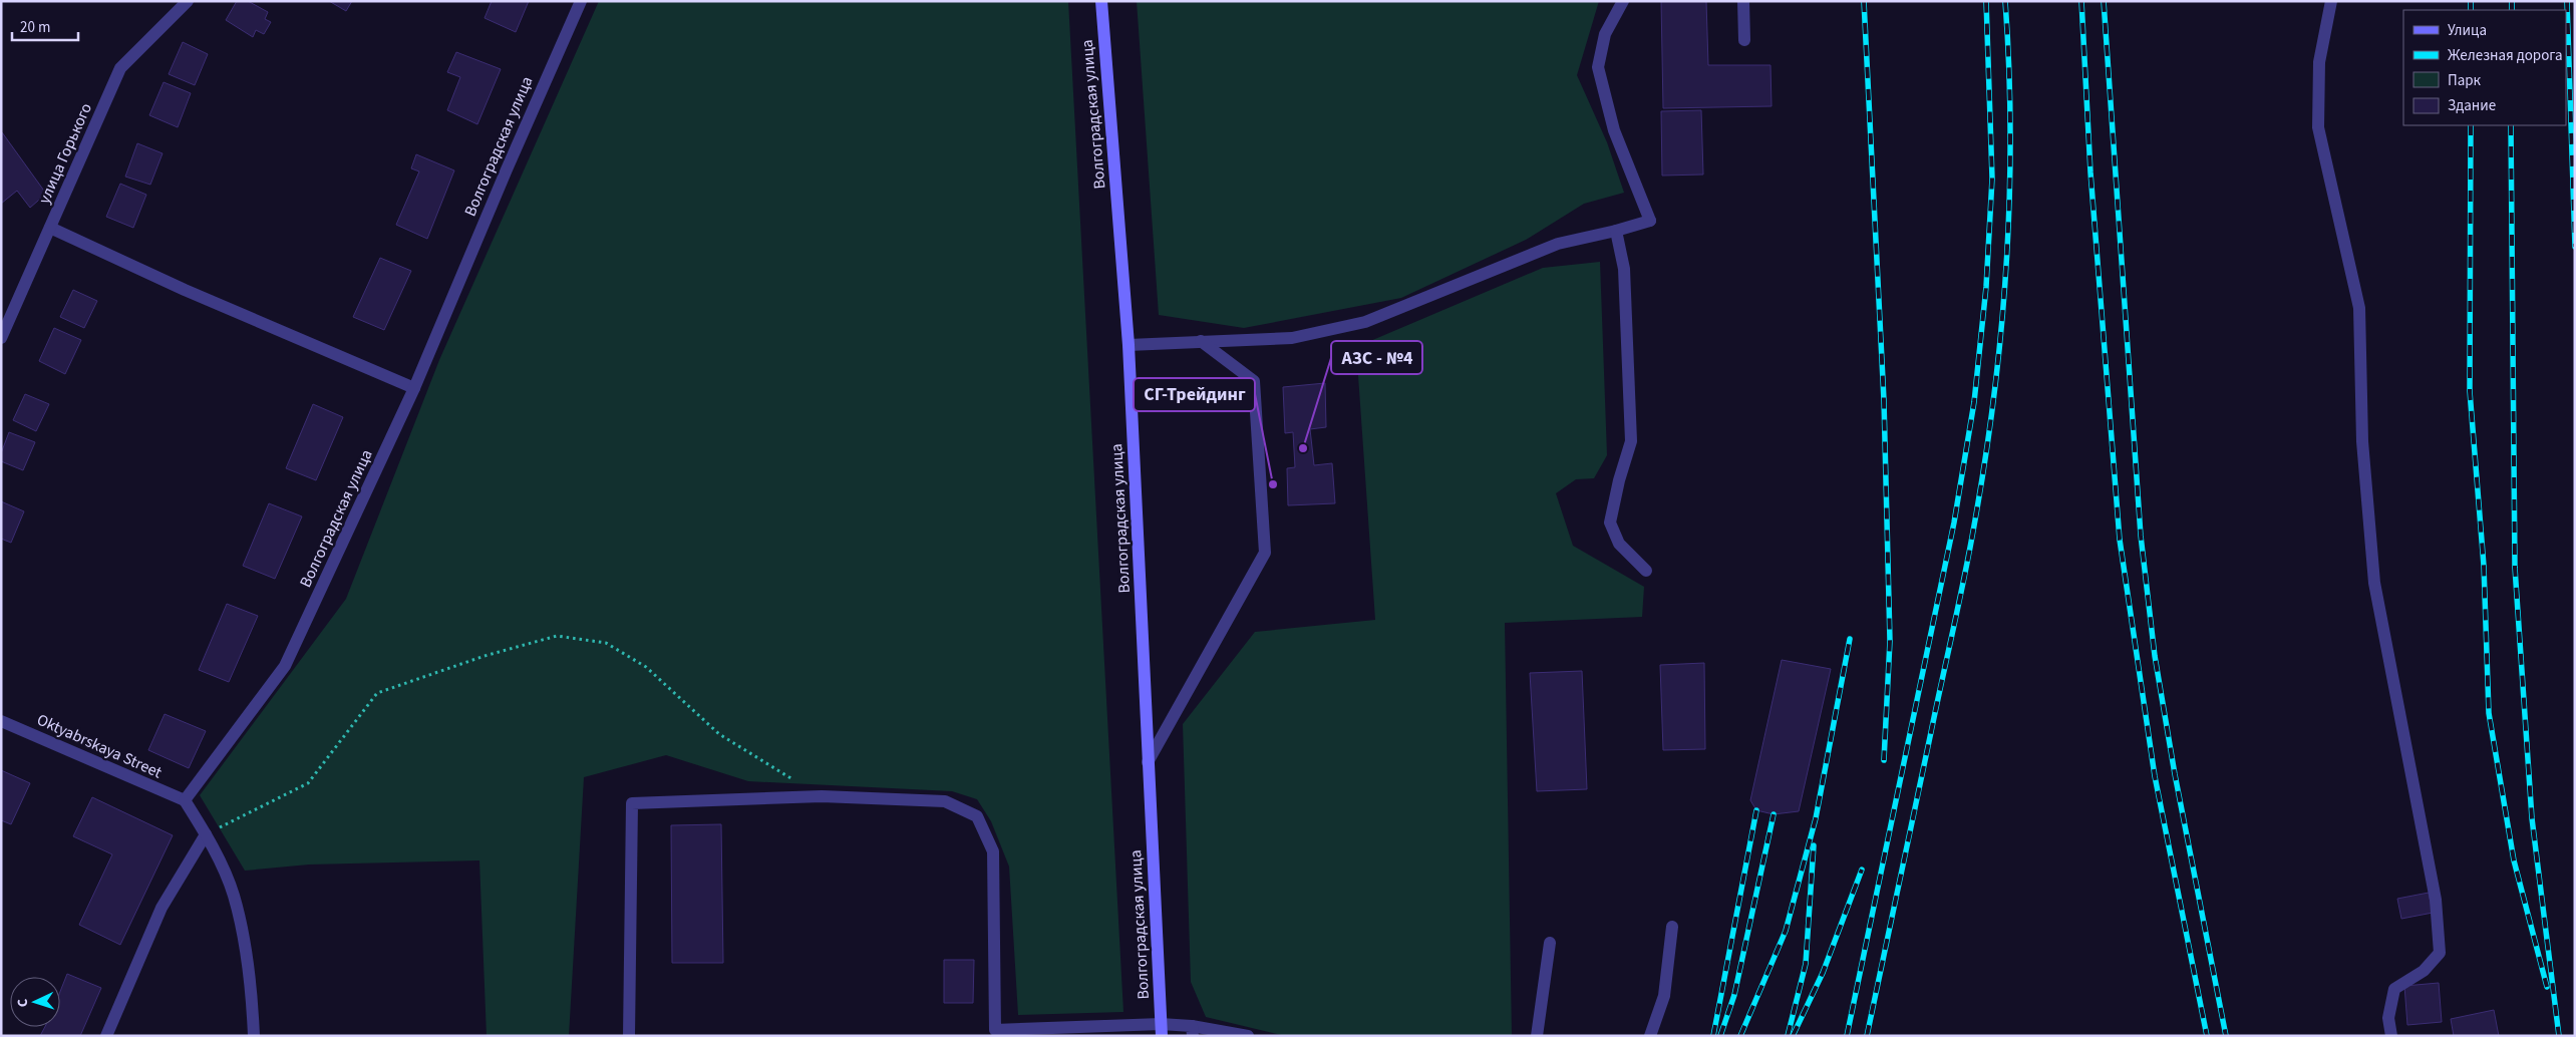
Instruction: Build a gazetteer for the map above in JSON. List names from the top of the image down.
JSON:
{
  "streets": {
    "main road": ["Волгоградская улица"],
    "street": ["улица Горького", "Oktyabrskaya Street"]
  },
  "crossings": [
    ["Волгоградская улица", "Oktyabrskaya Street"]
  ],
  "places": ["АЗС - №4", "СГ-Трейдинг"],
  "legend": [
    "Улица",
    "Железная дорога",
    "Парк",
    "Здание"
  ],
  "scale_bar": "20 m",
  "north": "left"
}
